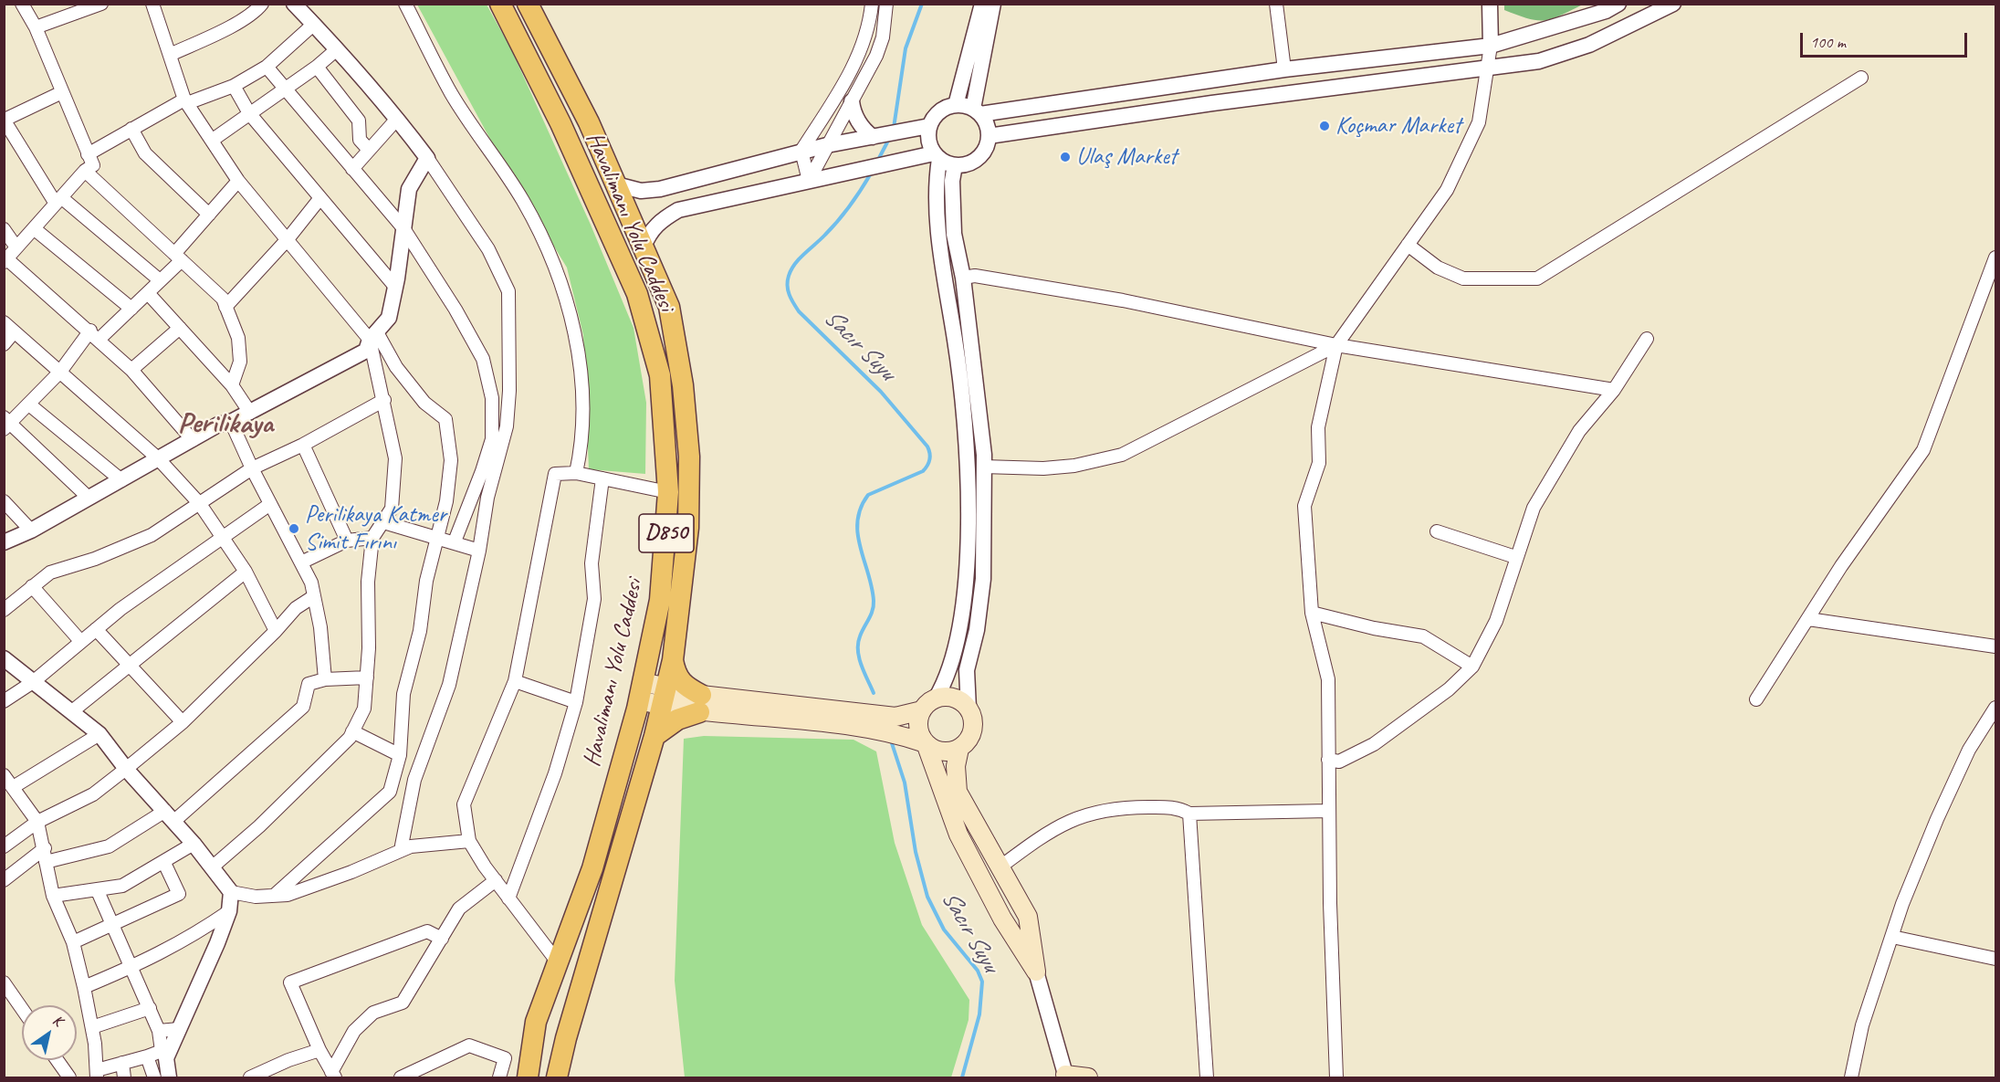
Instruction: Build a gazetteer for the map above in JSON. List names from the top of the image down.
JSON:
{
  "streets": {
    "highway": ["Havalimanı Yolu Caddesi", "D850"]
  },
  "districts": ["Perilikaya"],
  "water": ["Sacır Suyu"],
  "places": ["Koçmar Market", "Ulaş Market", "Perilikaya Katmer Simit Fırını"],
  "scale_bar": "100 m",
  "north": "top right"
}
